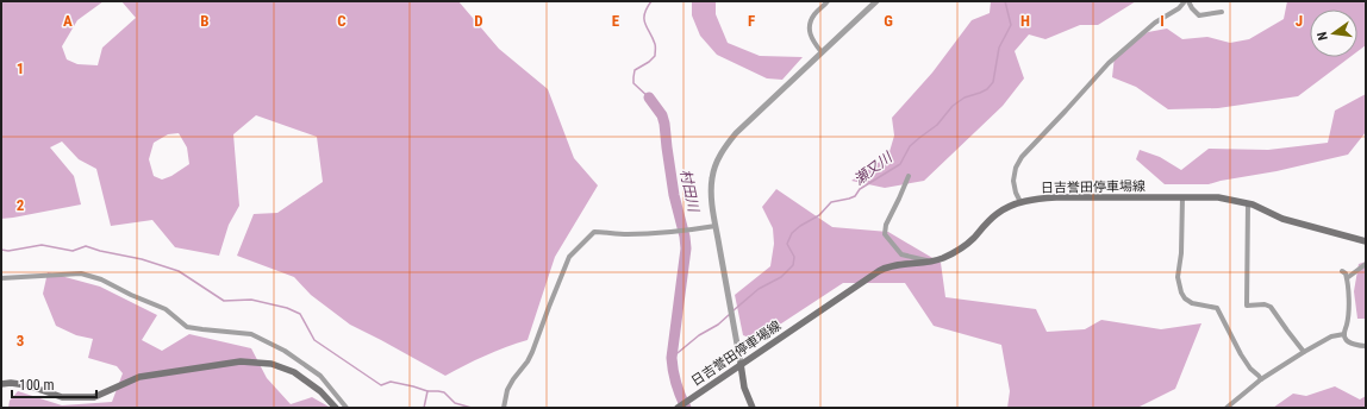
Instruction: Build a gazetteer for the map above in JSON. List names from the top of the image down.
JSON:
{
  "streets": {
    "main road": ["日吉誉田停車場線"]
  },
  "water": ["瀬又川", "村田川"],
  "scale_bar": "100 m",
  "north": "left",
  "grid": {
    "columns": [
      "A",
      "B",
      "C",
      "D",
      "E",
      "F",
      "G",
      "H",
      "I",
      "J"
    ],
    "rows": ["1", "2", "3"]
  }
}
